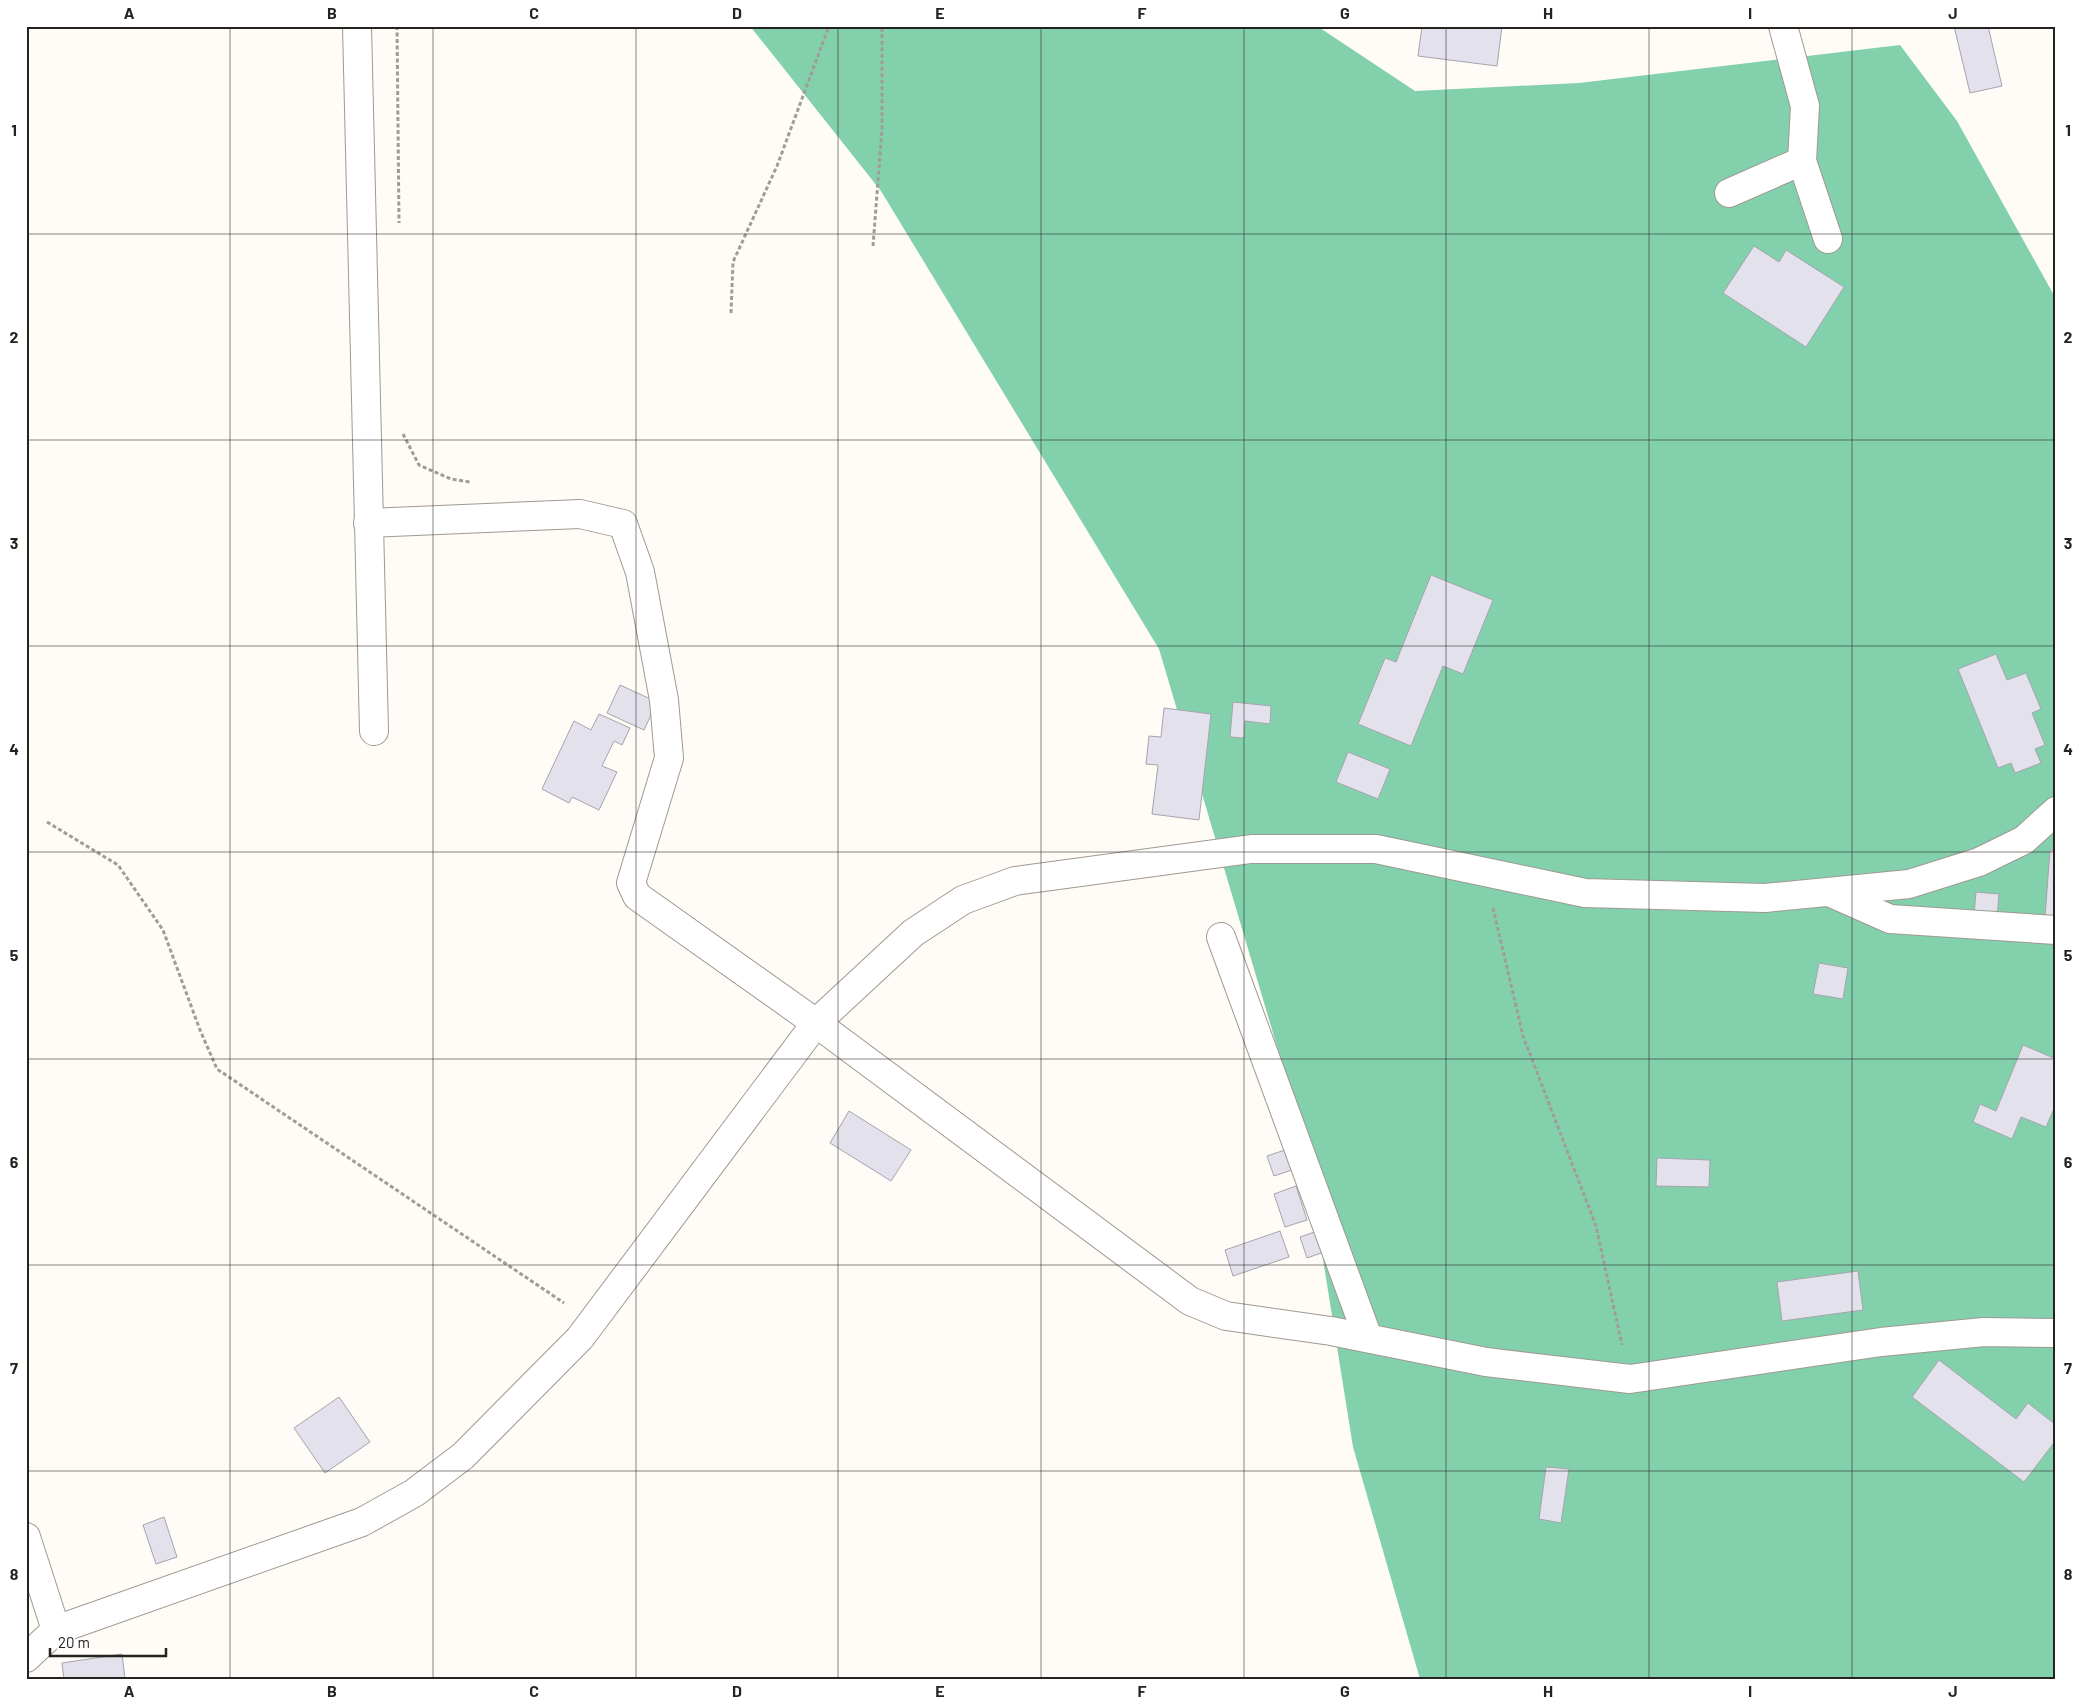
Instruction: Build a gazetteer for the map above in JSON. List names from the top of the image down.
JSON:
{
  "scale_bar": "20 m",
  "grid": {
    "columns": [
      "A",
      "B",
      "C",
      "D",
      "E",
      "F",
      "G",
      "H",
      "I",
      "J"
    ],
    "rows": [
      "1",
      "2",
      "3",
      "4",
      "5",
      "6",
      "7",
      "8"
    ]
  }
}
